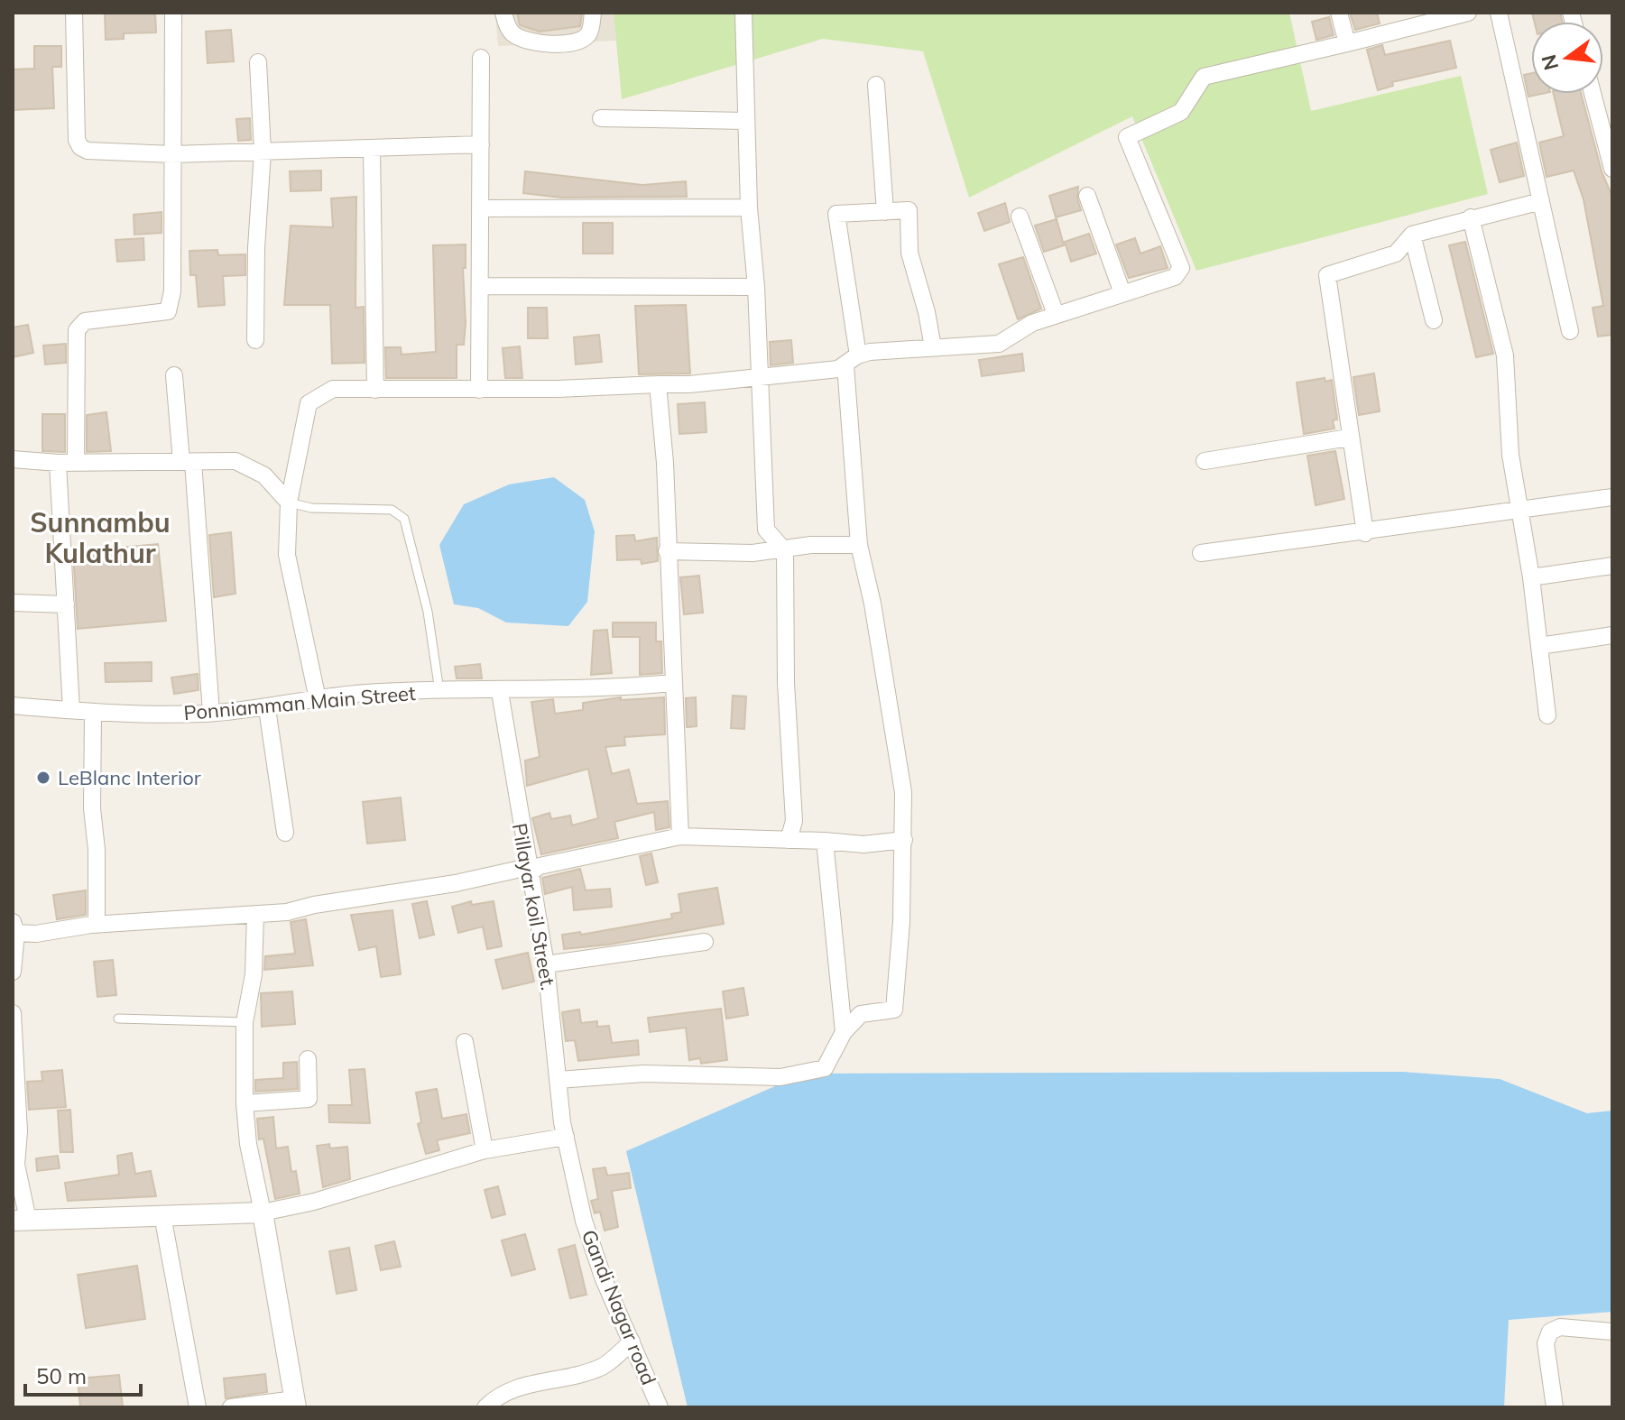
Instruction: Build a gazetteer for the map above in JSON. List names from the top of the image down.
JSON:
{
  "streets": {
    "street": ["Ponniamman Main Street", "Pillayar koil Street.", "Gandi Nagar road"]
  },
  "crossings": [
    ["Ponniamman Main Street", "Pillayar koil Street."],
    ["Pillayar koil Street.", "Gandi Nagar road"]
  ],
  "districts": ["Sunnambu Kulathur"],
  "places": ["LeBlanc Interior"],
  "scale_bar": "50 m",
  "north": "left"
}
